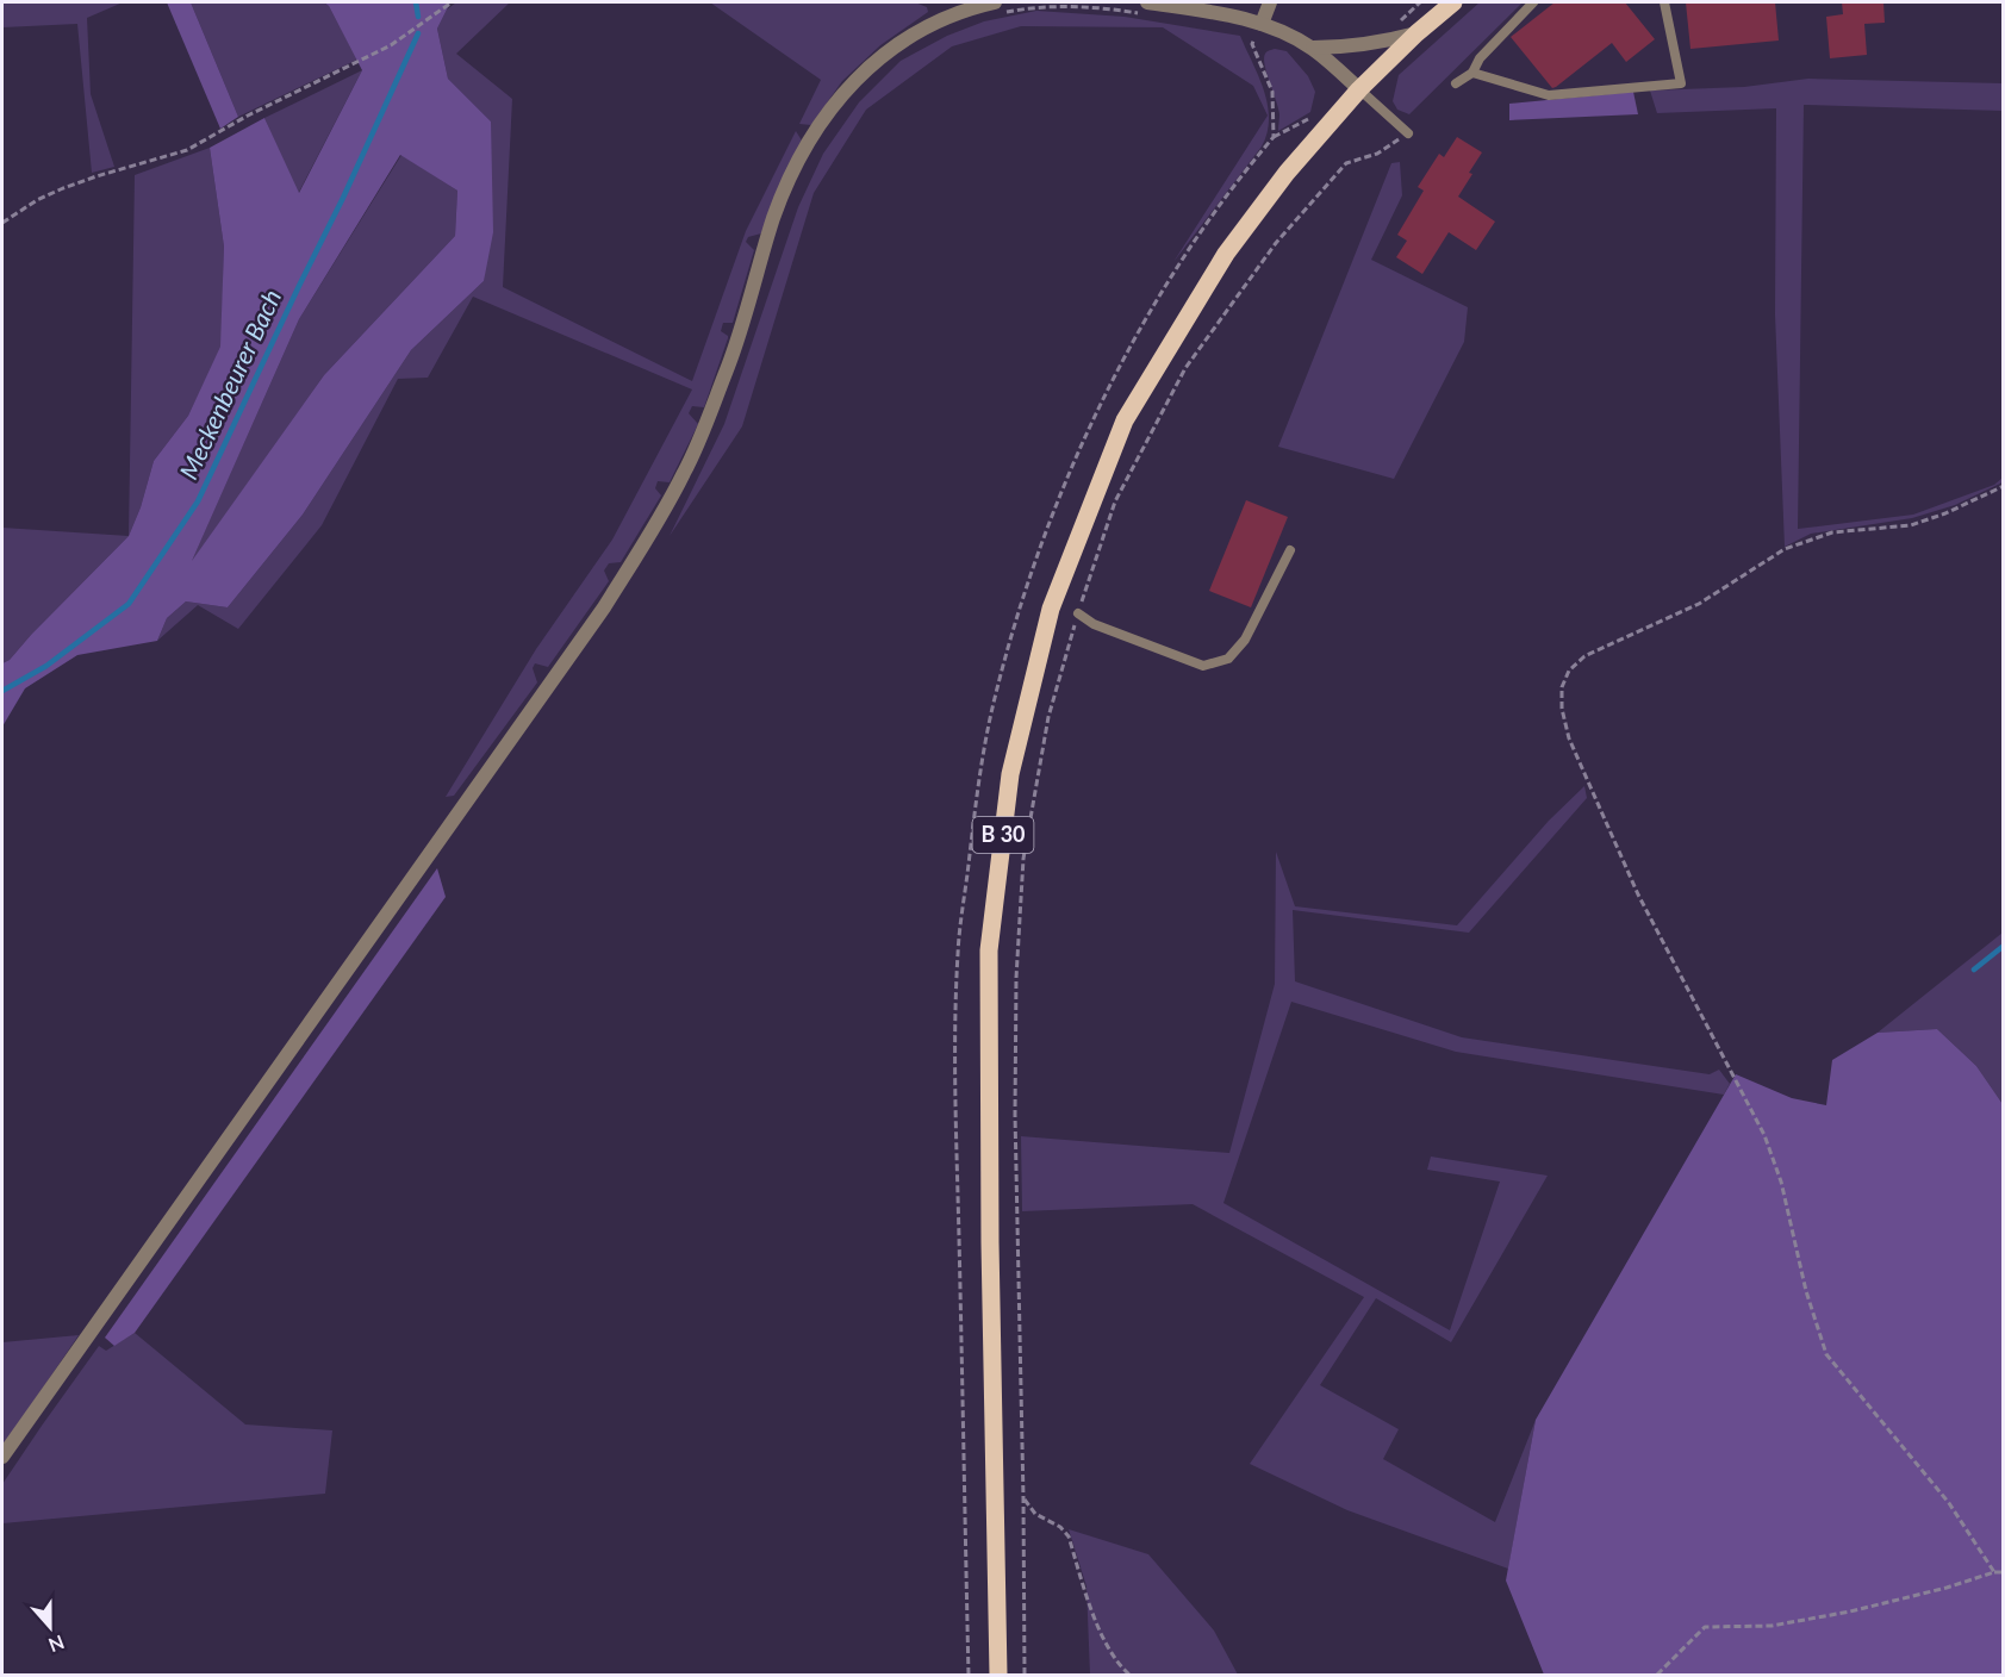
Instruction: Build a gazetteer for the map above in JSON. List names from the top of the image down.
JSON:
{
  "streets": {
    "main road": ["B 30"]
  },
  "water": ["Meckenbeurer Bach"],
  "north": "bottom"
}
